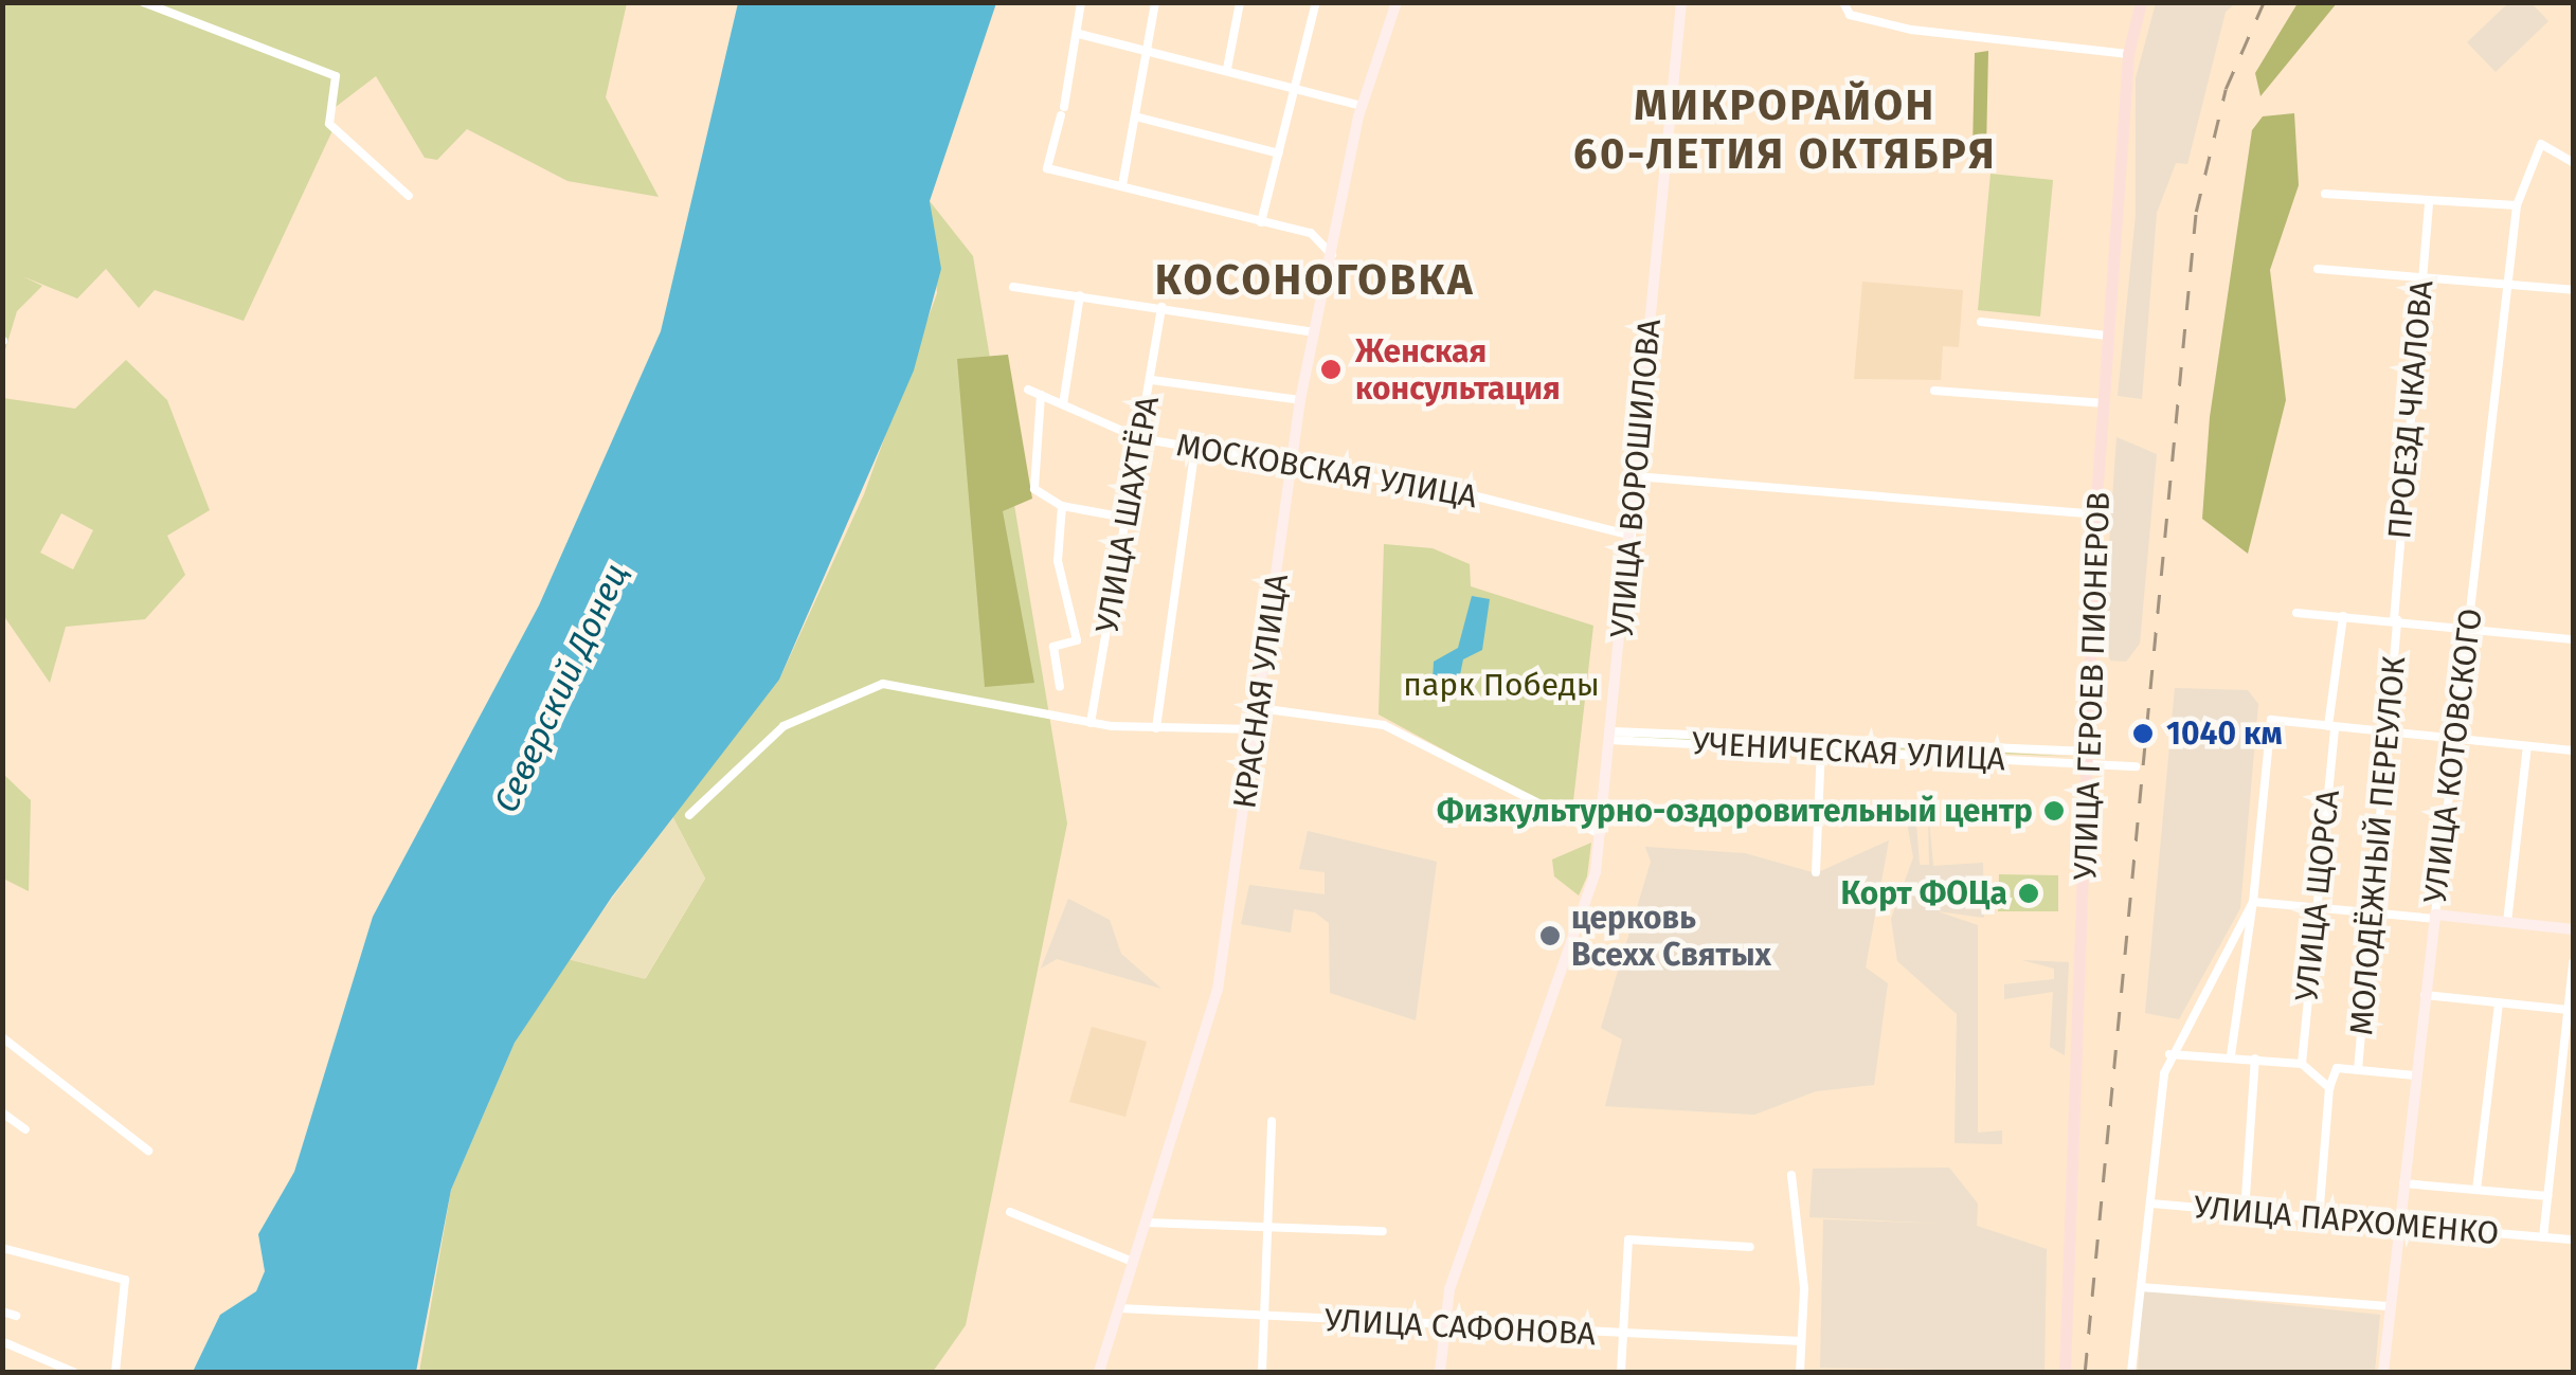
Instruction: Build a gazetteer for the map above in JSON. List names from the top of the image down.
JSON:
{
  "streets": {
    "main road": ["УЛИЦА ГЕРОЕВ ПИОНЕРОВ"],
    "street": [
      "ПРОЕЗД ЧКАЛОВА",
      "МОСКОВСКАЯ УЛИЦА",
      "УЛИЦА ВОРОШИЛОВА",
      "УЛИЦА ШАХТЁРА",
      "КРАСНАЯ УЛИЦА",
      "УЧЕНИЧЕСКАЯ УЛИЦА",
      "УЛИЦА КОТОВСКОГО",
      "МОЛОДЁЖНЫЙ ПЕРЕУЛОК",
      "УЛИЦА ЩОРСА",
      "УЛИЦА ПАРХОМЕНКО",
      "УЛИЦА САФОНОВА"
    ]
  },
  "crossings": [
    ["ПРОЕЗД ЧКАЛОВА", "МОЛОДЁЖНЫЙ ПЕРЕУЛОК"],
    ["МОСКОВСКАЯ УЛИЦА", "УЛИЦА ВОРОШИЛОВА"],
    ["МОСКОВСКАЯ УЛИЦА", "УЛИЦА ШАХТЁРА"],
    ["МОСКОВСКАЯ УЛИЦА", "КРАСНАЯ УЛИЦА"],
    ["УЛИЦА ВОРОШИЛОВА", "УЧЕНИЧЕСКАЯ УЛИЦА"],
    ["УЛИЦА ВОРОШИЛОВА", "УЛИЦА САФОНОВА"],
    ["УЛИЦА ГЕРОЕВ ПИОНЕРОВ", "УЧЕНИЧЕСКАЯ УЛИЦА"],
    ["КРАСНАЯ УЛИЦА", "УЛИЦА САФОНОВА"],
    ["УЛИЦА КОТОВСКОГО", "УЛИЦА ПАРХОМЕНКО"]
  ],
  "districts": ["МИКРОРАЙОН 60-ЛЕТИЯ ОКТЯБРЯ", "КОСОНОГОВКА"],
  "water": ["Северский Донец"],
  "parks": ["парк Победы"],
  "places": [
    "Женская консультация",
    "1040 км",
    "Физкультурно-оздоровительный центр",
    "Корт ФОЦа",
    "церковь Всехх Святых"
  ]
}
